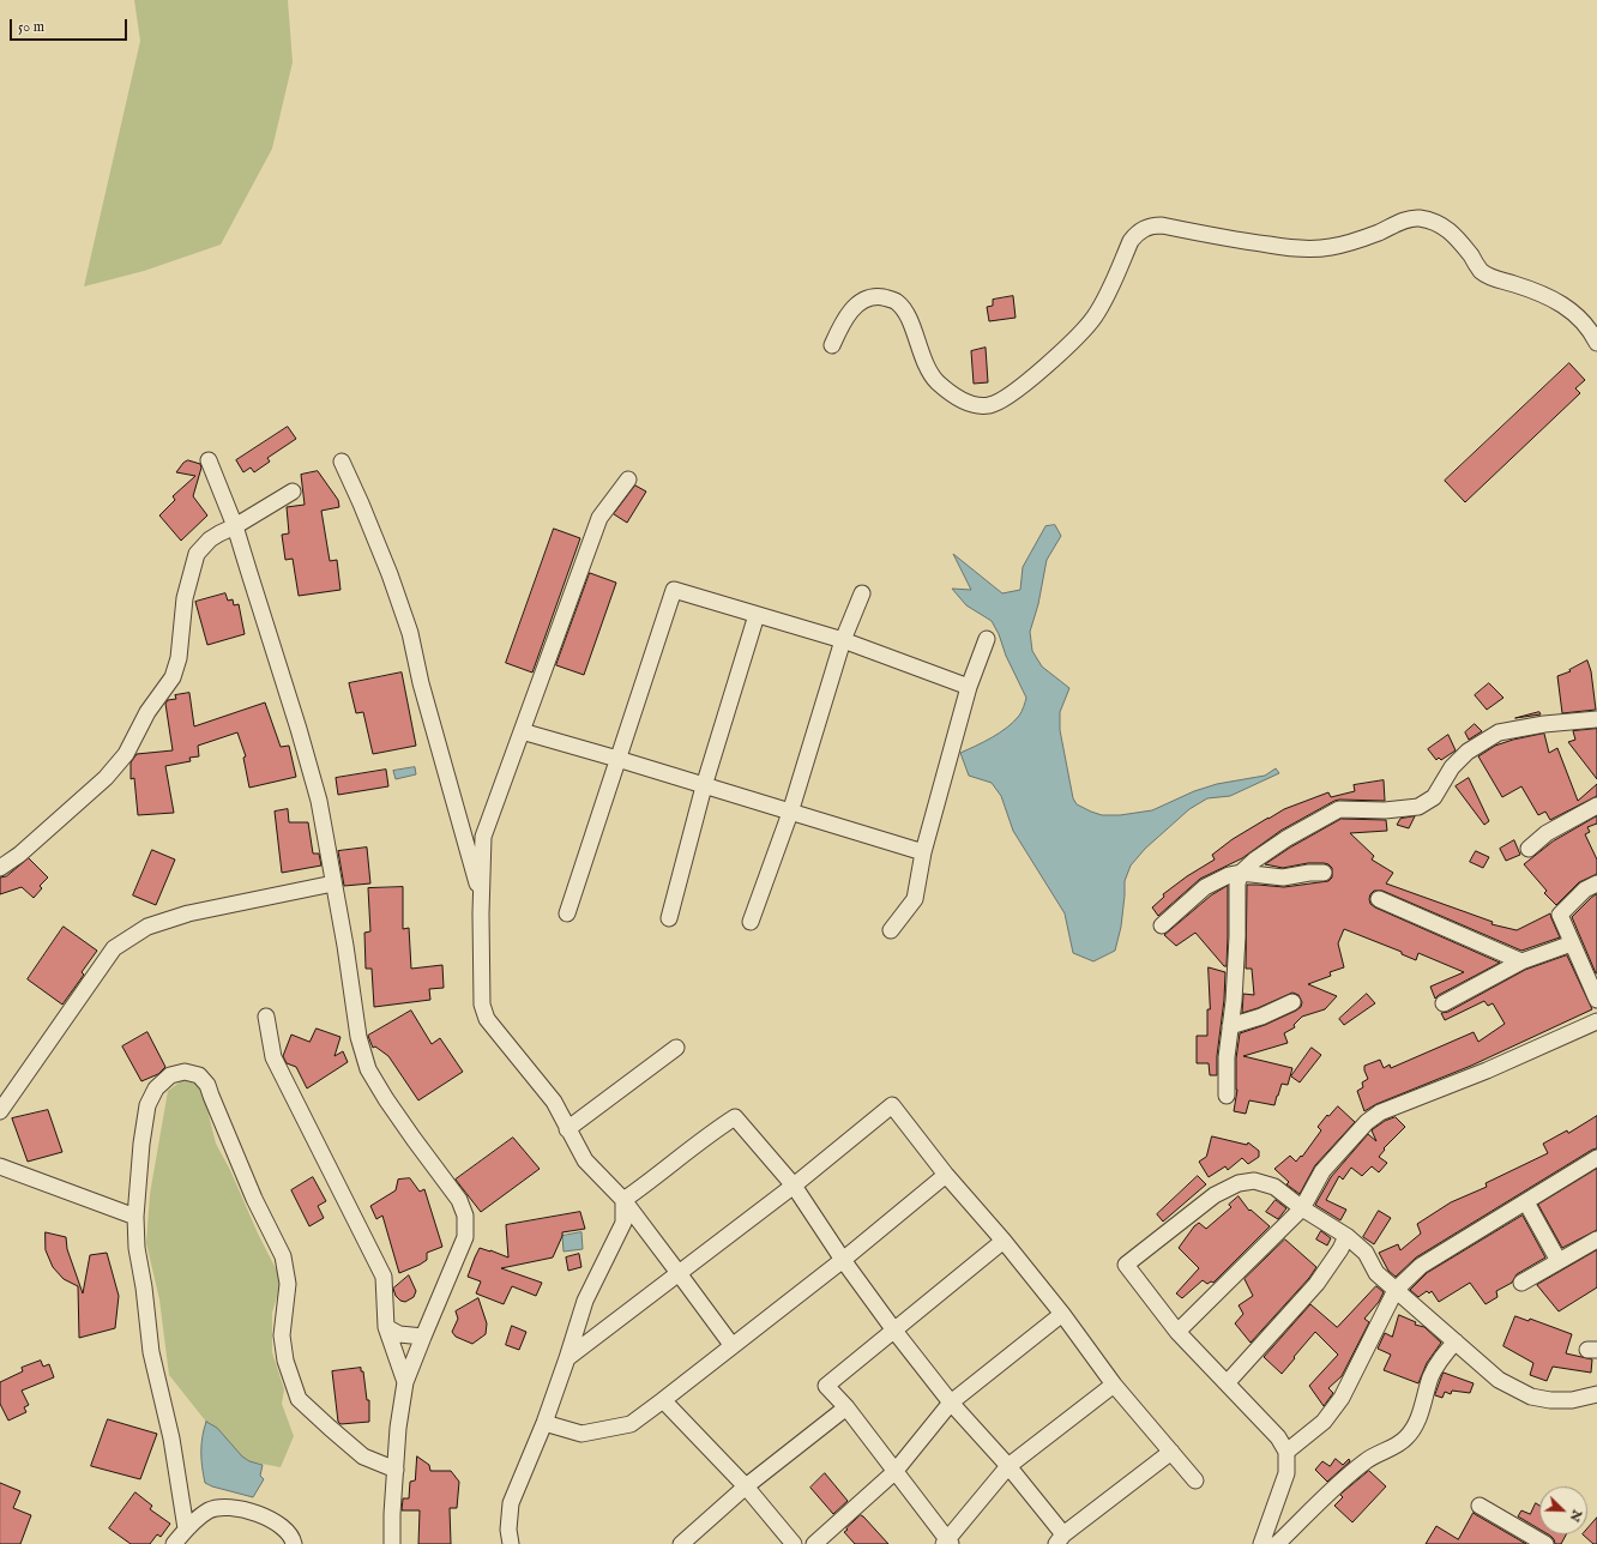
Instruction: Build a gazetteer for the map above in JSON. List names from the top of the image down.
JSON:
{
  "scale_bar": "50 m",
  "north": "bottom right"
}
